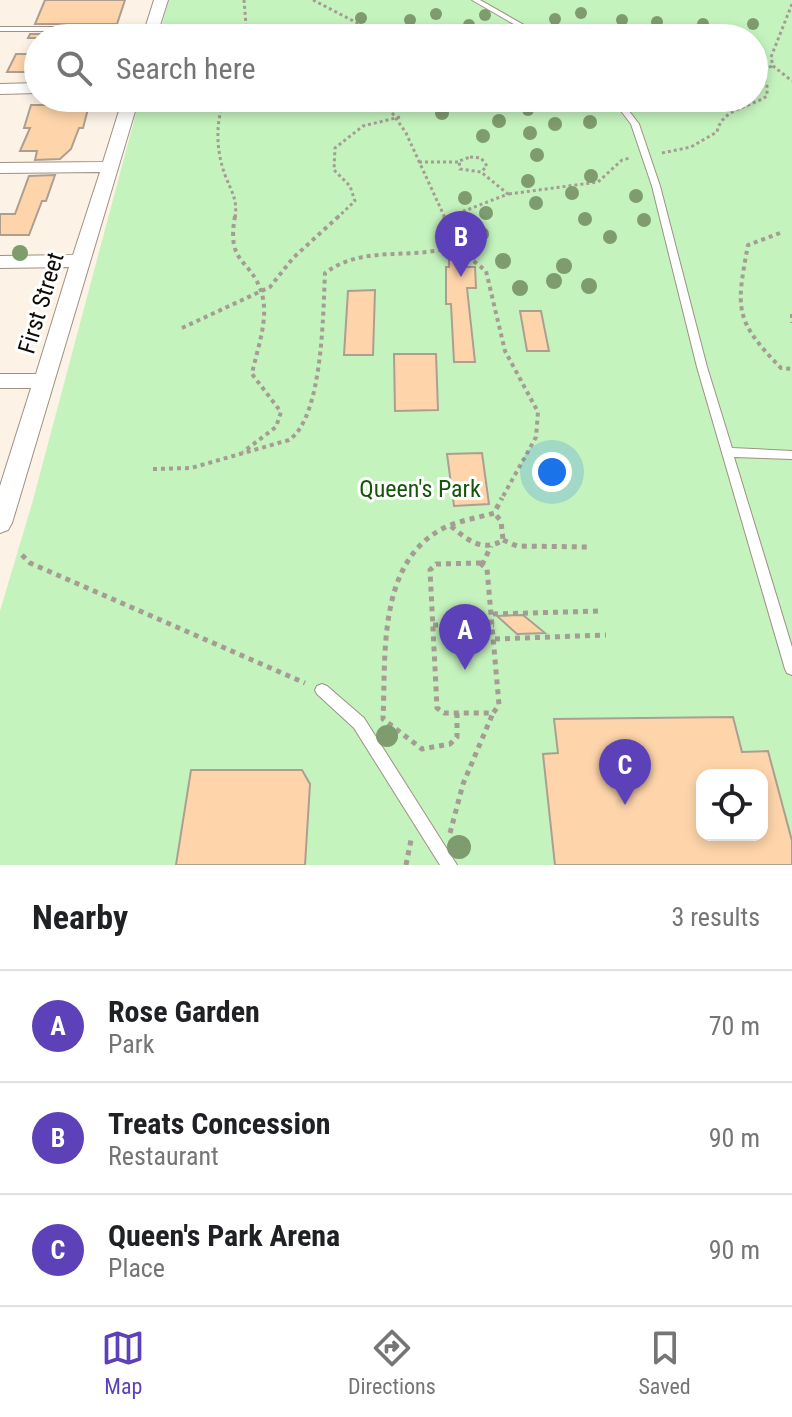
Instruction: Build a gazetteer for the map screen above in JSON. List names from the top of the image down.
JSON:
{
  "streets": {
    "street": ["First Street"]
  },
  "parks": ["Queen's Park"],
  "page": {
    "search": "Search here",
    "pins": ["B", "A", "C"],
    "heading": ["Nearby", "3 results"],
    "list": [
      {
        "mark": "A",
        "name": "Rose Garden",
        "note": "Park",
        "value": "70 m"
      },
      {
        "mark": "B",
        "name": "Treats Concession",
        "note": "Restaurant",
        "value": "90 m"
      },
      {
        "mark": "C",
        "name": "Queen's Park Arena",
        "note": "Place",
        "value": "90 m"
      }
    ],
    "nav": ["Map", "Directions", "Saved"]
  }
}
